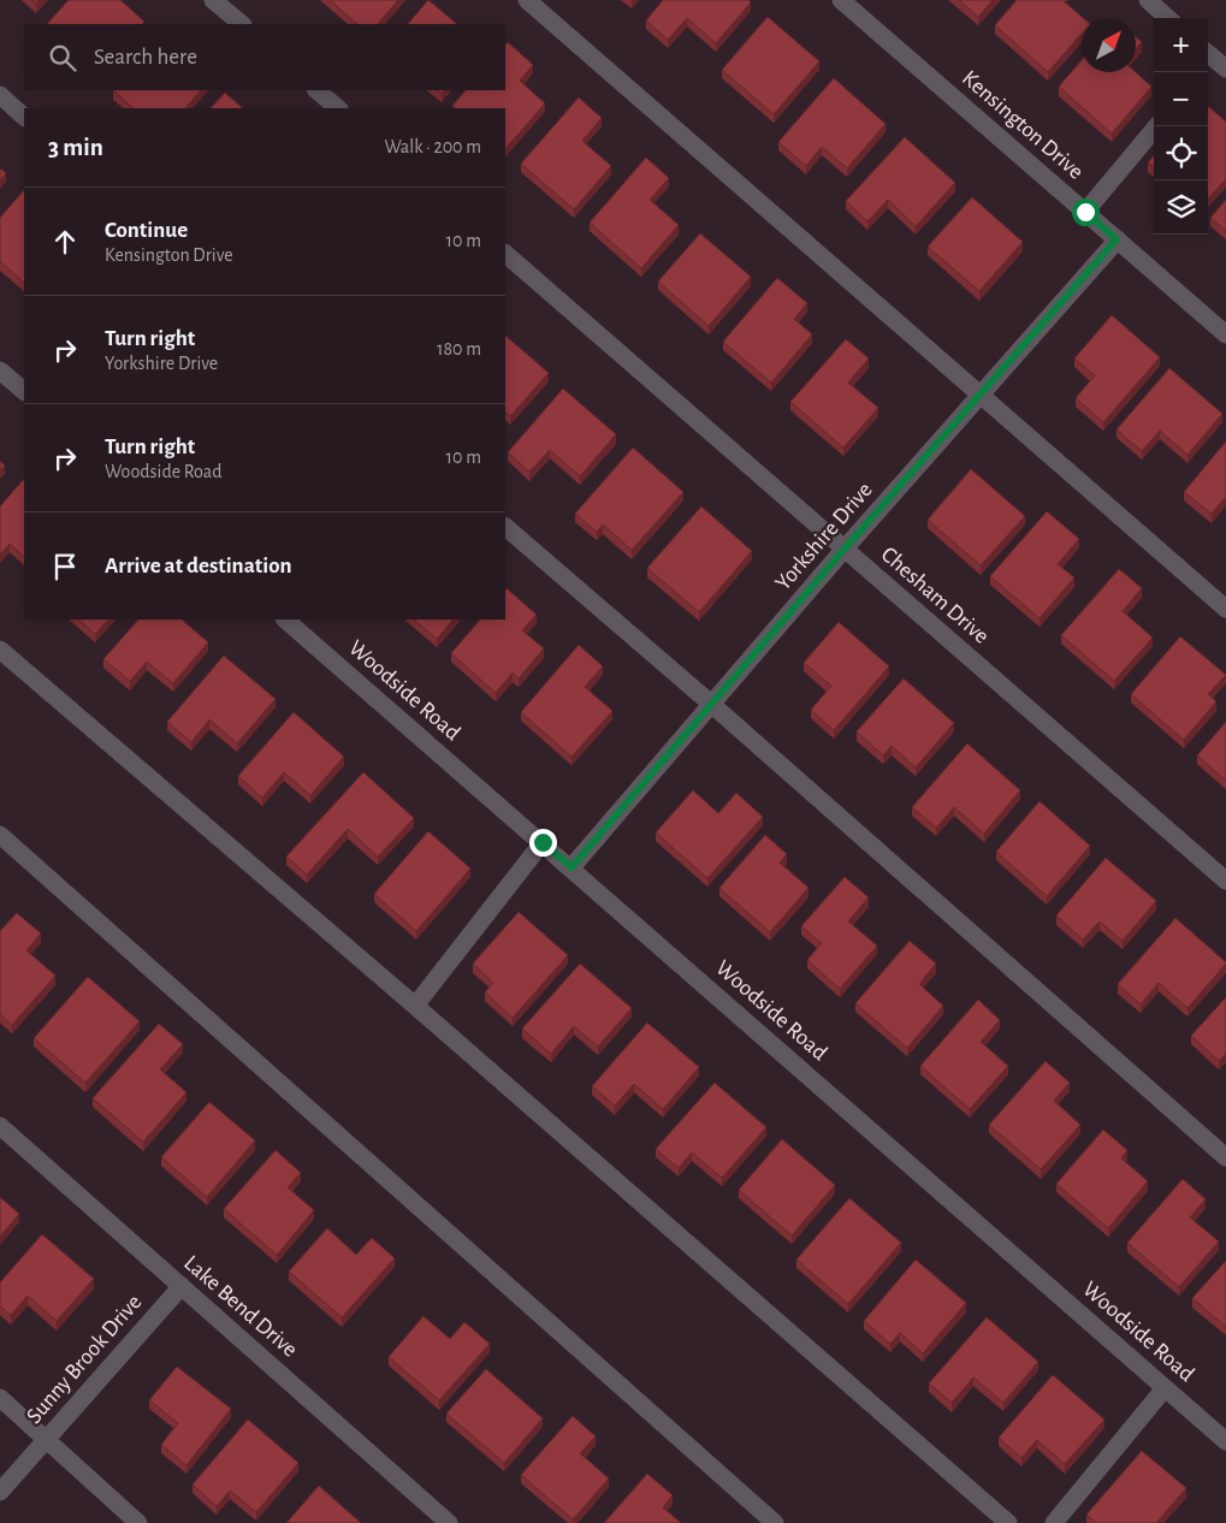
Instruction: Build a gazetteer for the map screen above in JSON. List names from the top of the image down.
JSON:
{
  "streets": {
    "street": [
      "Kensington Drive",
      "Yorkshire Drive",
      "Chesham Drive",
      "Woodside Road",
      "Lake Bend Drive",
      "Sunny Brook Drive"
    ]
  },
  "crossings": [
    ["Kensington Drive", "Yorkshire Drive"],
    ["Yorkshire Drive", "Chesham Drive"],
    ["Yorkshire Drive", "Woodside Road"],
    ["Lake Bend Drive", "Sunny Brook Drive"]
  ],
  "north": "top right",
  "page": {
    "map_buttons": ["+", "−"],
    "search": "Search here",
    "heading": ["3 min", "Walk · 200 m"],
    "list": [
      ["Continue", "Kensington Drive", "10 m"],
      ["Turn right", "Yorkshire Drive", "180 m"],
      ["Turn right", "Woodside Road", "10 m"],
      "Arrive at destination"
    ]
  }
}
